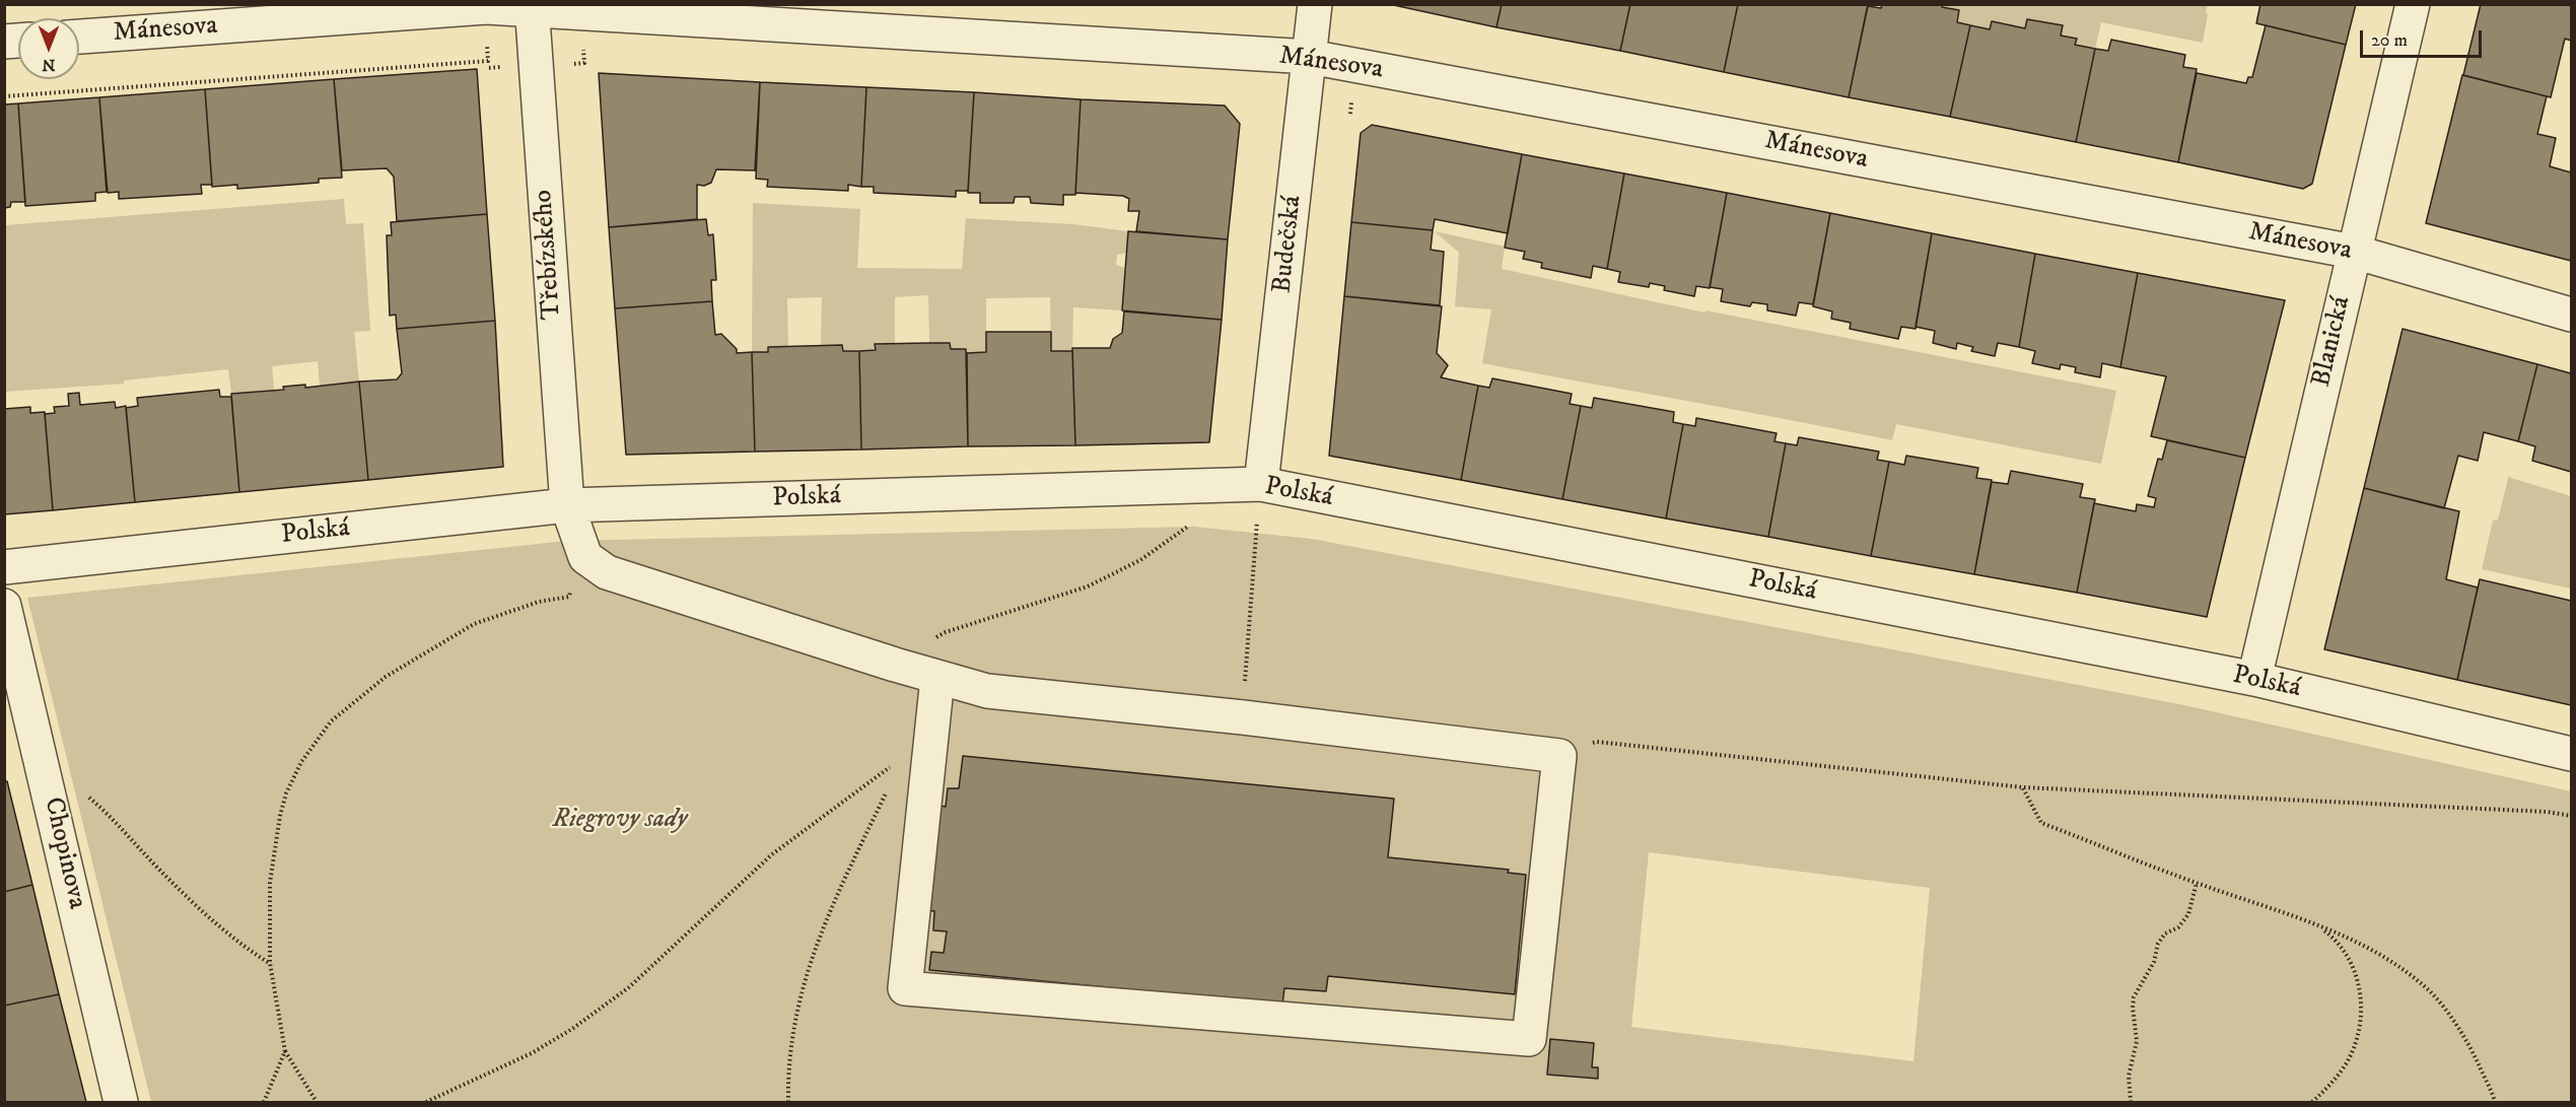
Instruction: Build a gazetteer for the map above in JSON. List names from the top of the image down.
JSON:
{
  "streets": {
    "street": [
      "Mánesova",
      "Budečská",
      "Třebízského",
      "Blanická",
      "Polská",
      "Chopinova"
    ]
  },
  "crossings": [
    ["Mánesova", "Budečská"],
    ["Mánesova", "Třebízského"],
    ["Mánesova", "Blanická"],
    ["Budečská", "Polská"],
    ["Třebízského", "Polská"],
    ["Blanická", "Polská"]
  ],
  "parks": ["Riegrovy sady"],
  "scale_bar": "20 m",
  "north": "bottom"
}
